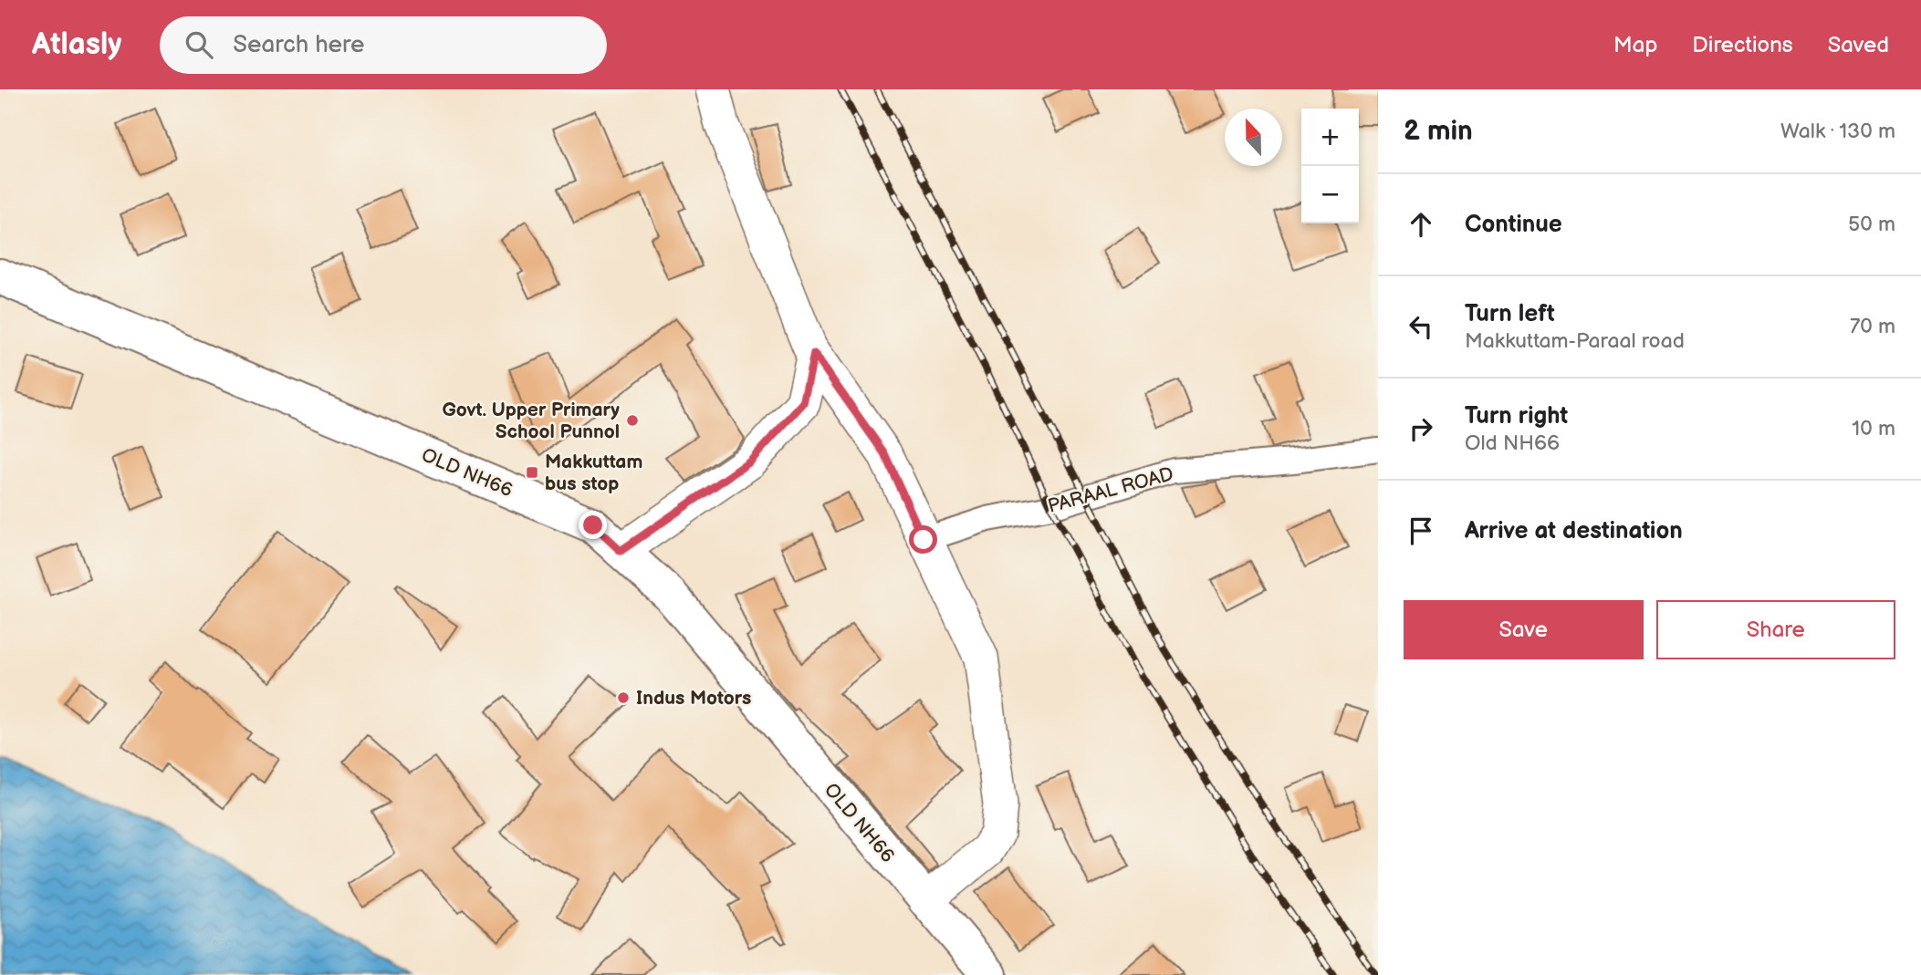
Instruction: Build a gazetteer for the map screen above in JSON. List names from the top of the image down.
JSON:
{
  "streets": {
    "main road": ["OLD NH66"],
    "street": ["PARAAL ROAD"]
  },
  "places": {
    "other": ["Govt. Upper Primary School Punnol", "Indus Motors"],
    "transit": ["Makkuttam bus stop"]
  },
  "north": "top",
  "page": {
    "header": "Atlasly",
    "search": "Search here",
    "nav": ["Map", "Directions", "Saved"],
    "heading": ["2 min", "Walk · 130 m"],
    "map_buttons": ["+", "−"],
    "list": [
      ["Continue", "50 m"],
      ["Turn left", "Makkuttam-Paraal road", "70 m"],
      ["Turn right", "Old NH66", "10 m"],
      "Arrive at destination"
    ],
    "buttons": ["Save", "Share"]
  }
}
